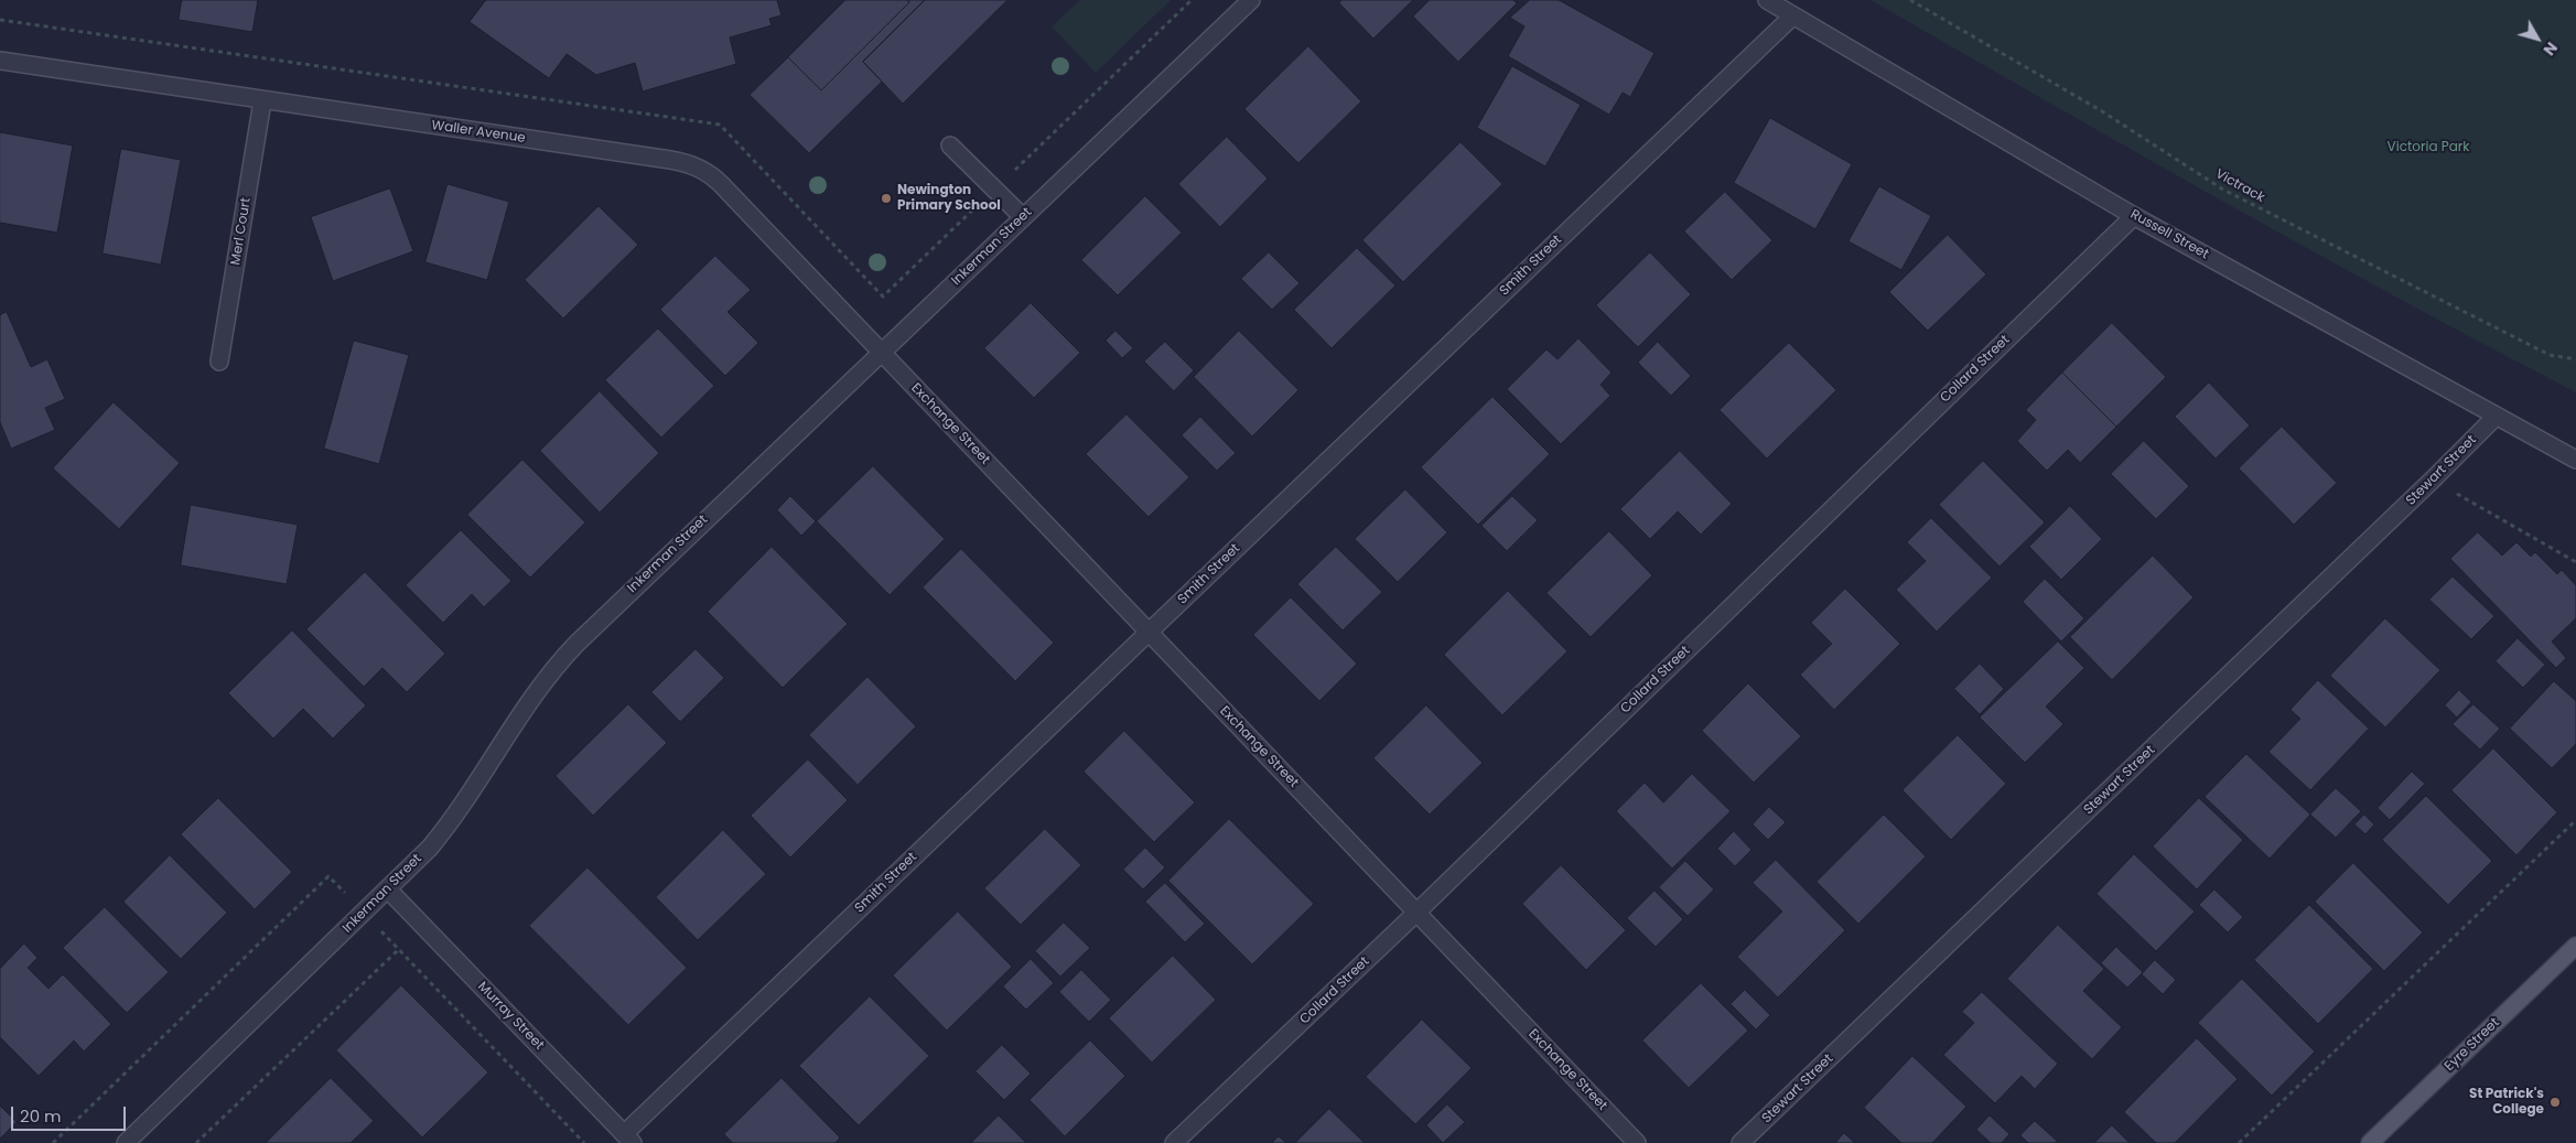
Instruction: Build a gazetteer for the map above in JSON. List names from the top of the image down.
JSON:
{
  "streets": {
    "main road": ["Eyre Street"],
    "street": [
      "Waller Avenue",
      "Merl Court",
      "Russell Street",
      "Inkerman Street",
      "Smith Street",
      "Collard Street",
      "Exchange Street",
      "Stewart Street",
      "Murray Street"
    ],
    "path": ["Victrack"]
  },
  "crossings": [
    ["Waller Avenue", "Merl Court"],
    ["Waller Avenue", "Inkerman Street"],
    ["Waller Avenue", "Exchange Street"],
    ["Russell Street", "Smith Street"],
    ["Russell Street", "Collard Street"],
    ["Russell Street", "Stewart Street"],
    ["Inkerman Street", "Exchange Street"],
    ["Inkerman Street", "Murray Street"],
    ["Smith Street", "Exchange Street"],
    ["Smith Street", "Murray Street"],
    ["Collard Street", "Exchange Street"]
  ],
  "parks": ["Victoria Park"],
  "places": ["Newington Primary School", "St Patrick's College"],
  "scale_bar": "20 m",
  "north": "bottom right"
}
